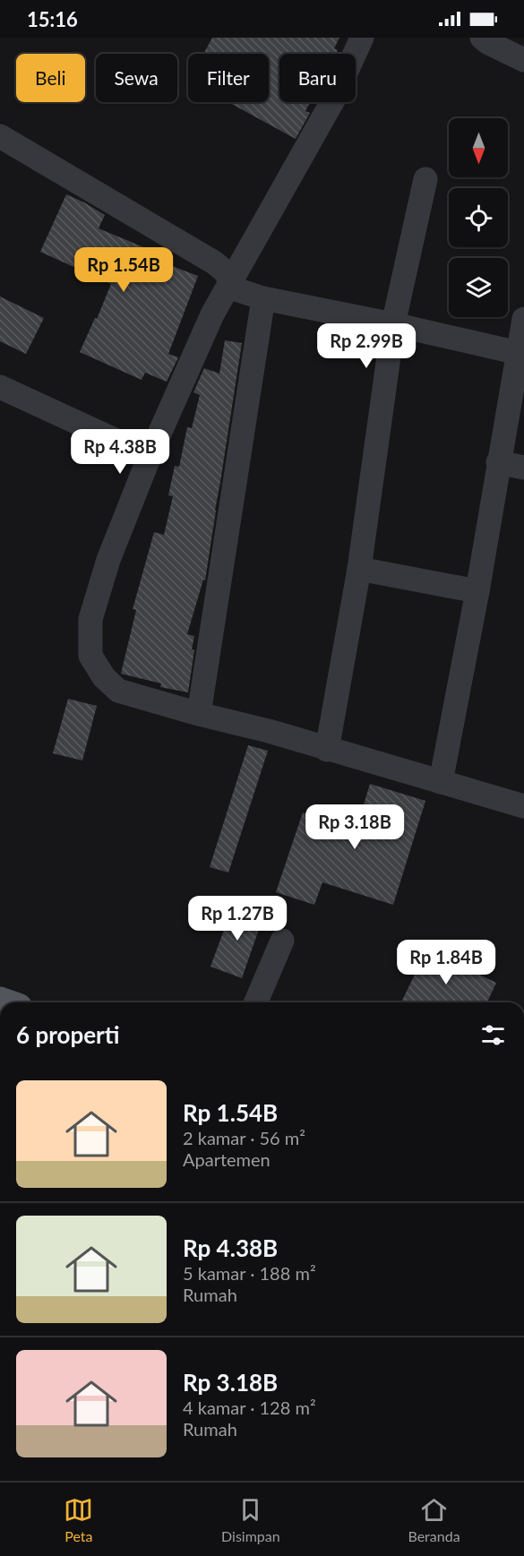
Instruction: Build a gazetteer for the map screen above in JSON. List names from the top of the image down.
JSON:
{
  "north": "bottom",
  "page": {
    "status": "15:16",
    "chip": [
      "Beli",
      "Sewa",
      "Filter",
      "Baru"
    ],
    "price": [
      "Rp 1.54B",
      "Rp 2.99B",
      "Rp 4.38B",
      "Rp 3.18B",
      "Rp 1.27B",
      "Rp 1.84B"
    ],
    "heading": "6 properti",
    "list": [
      {
        "name": "Rp 1.54B",
        "note": "2 kamar · 56 m² · Apartemen"
      },
      {
        "name": "Rp 4.38B",
        "note": "5 kamar · 188 m² · Rumah"
      },
      {
        "name": "Rp 3.18B",
        "note": "4 kamar · 128 m² · Rumah"
      }
    ],
    "tabs": ["Peta", "Disimpan", "Beranda"]
  }
}
